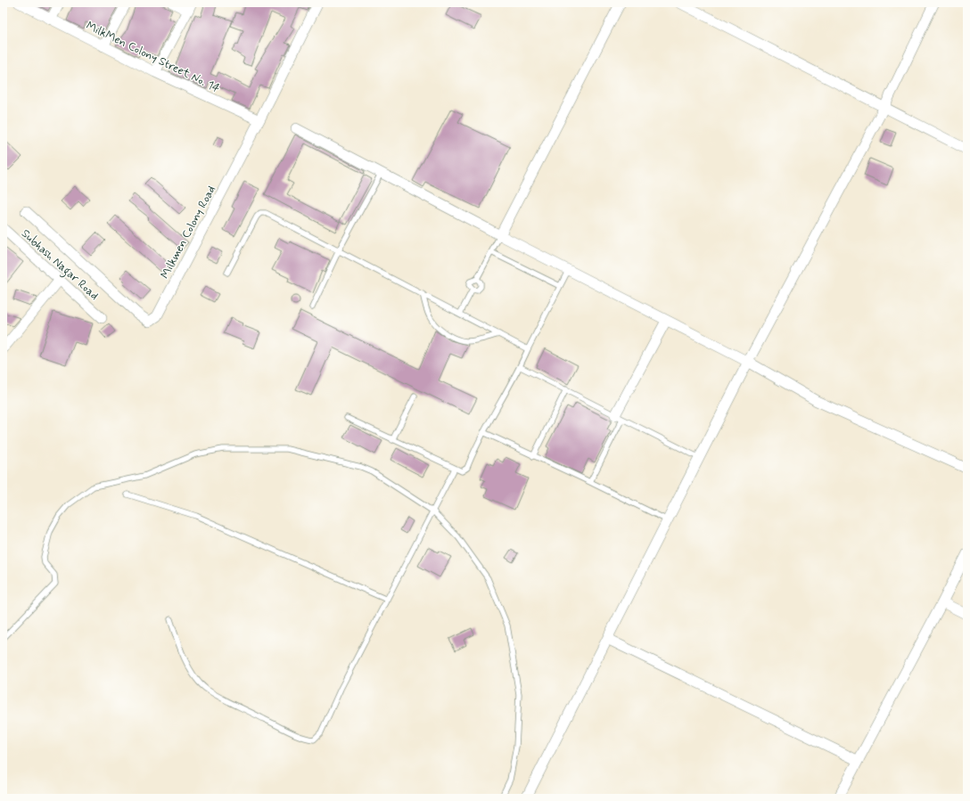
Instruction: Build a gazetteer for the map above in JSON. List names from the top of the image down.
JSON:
{
  "streets": {
    "street": ["MilkMen Colony Street No. 14", "Milkmen Colony Road", "Subhash Nagar Road"]
  },
  "crossings": [
    ["MilkMen Colony Street No. 14", "Milkmen Colony Road"]
  ]
}
